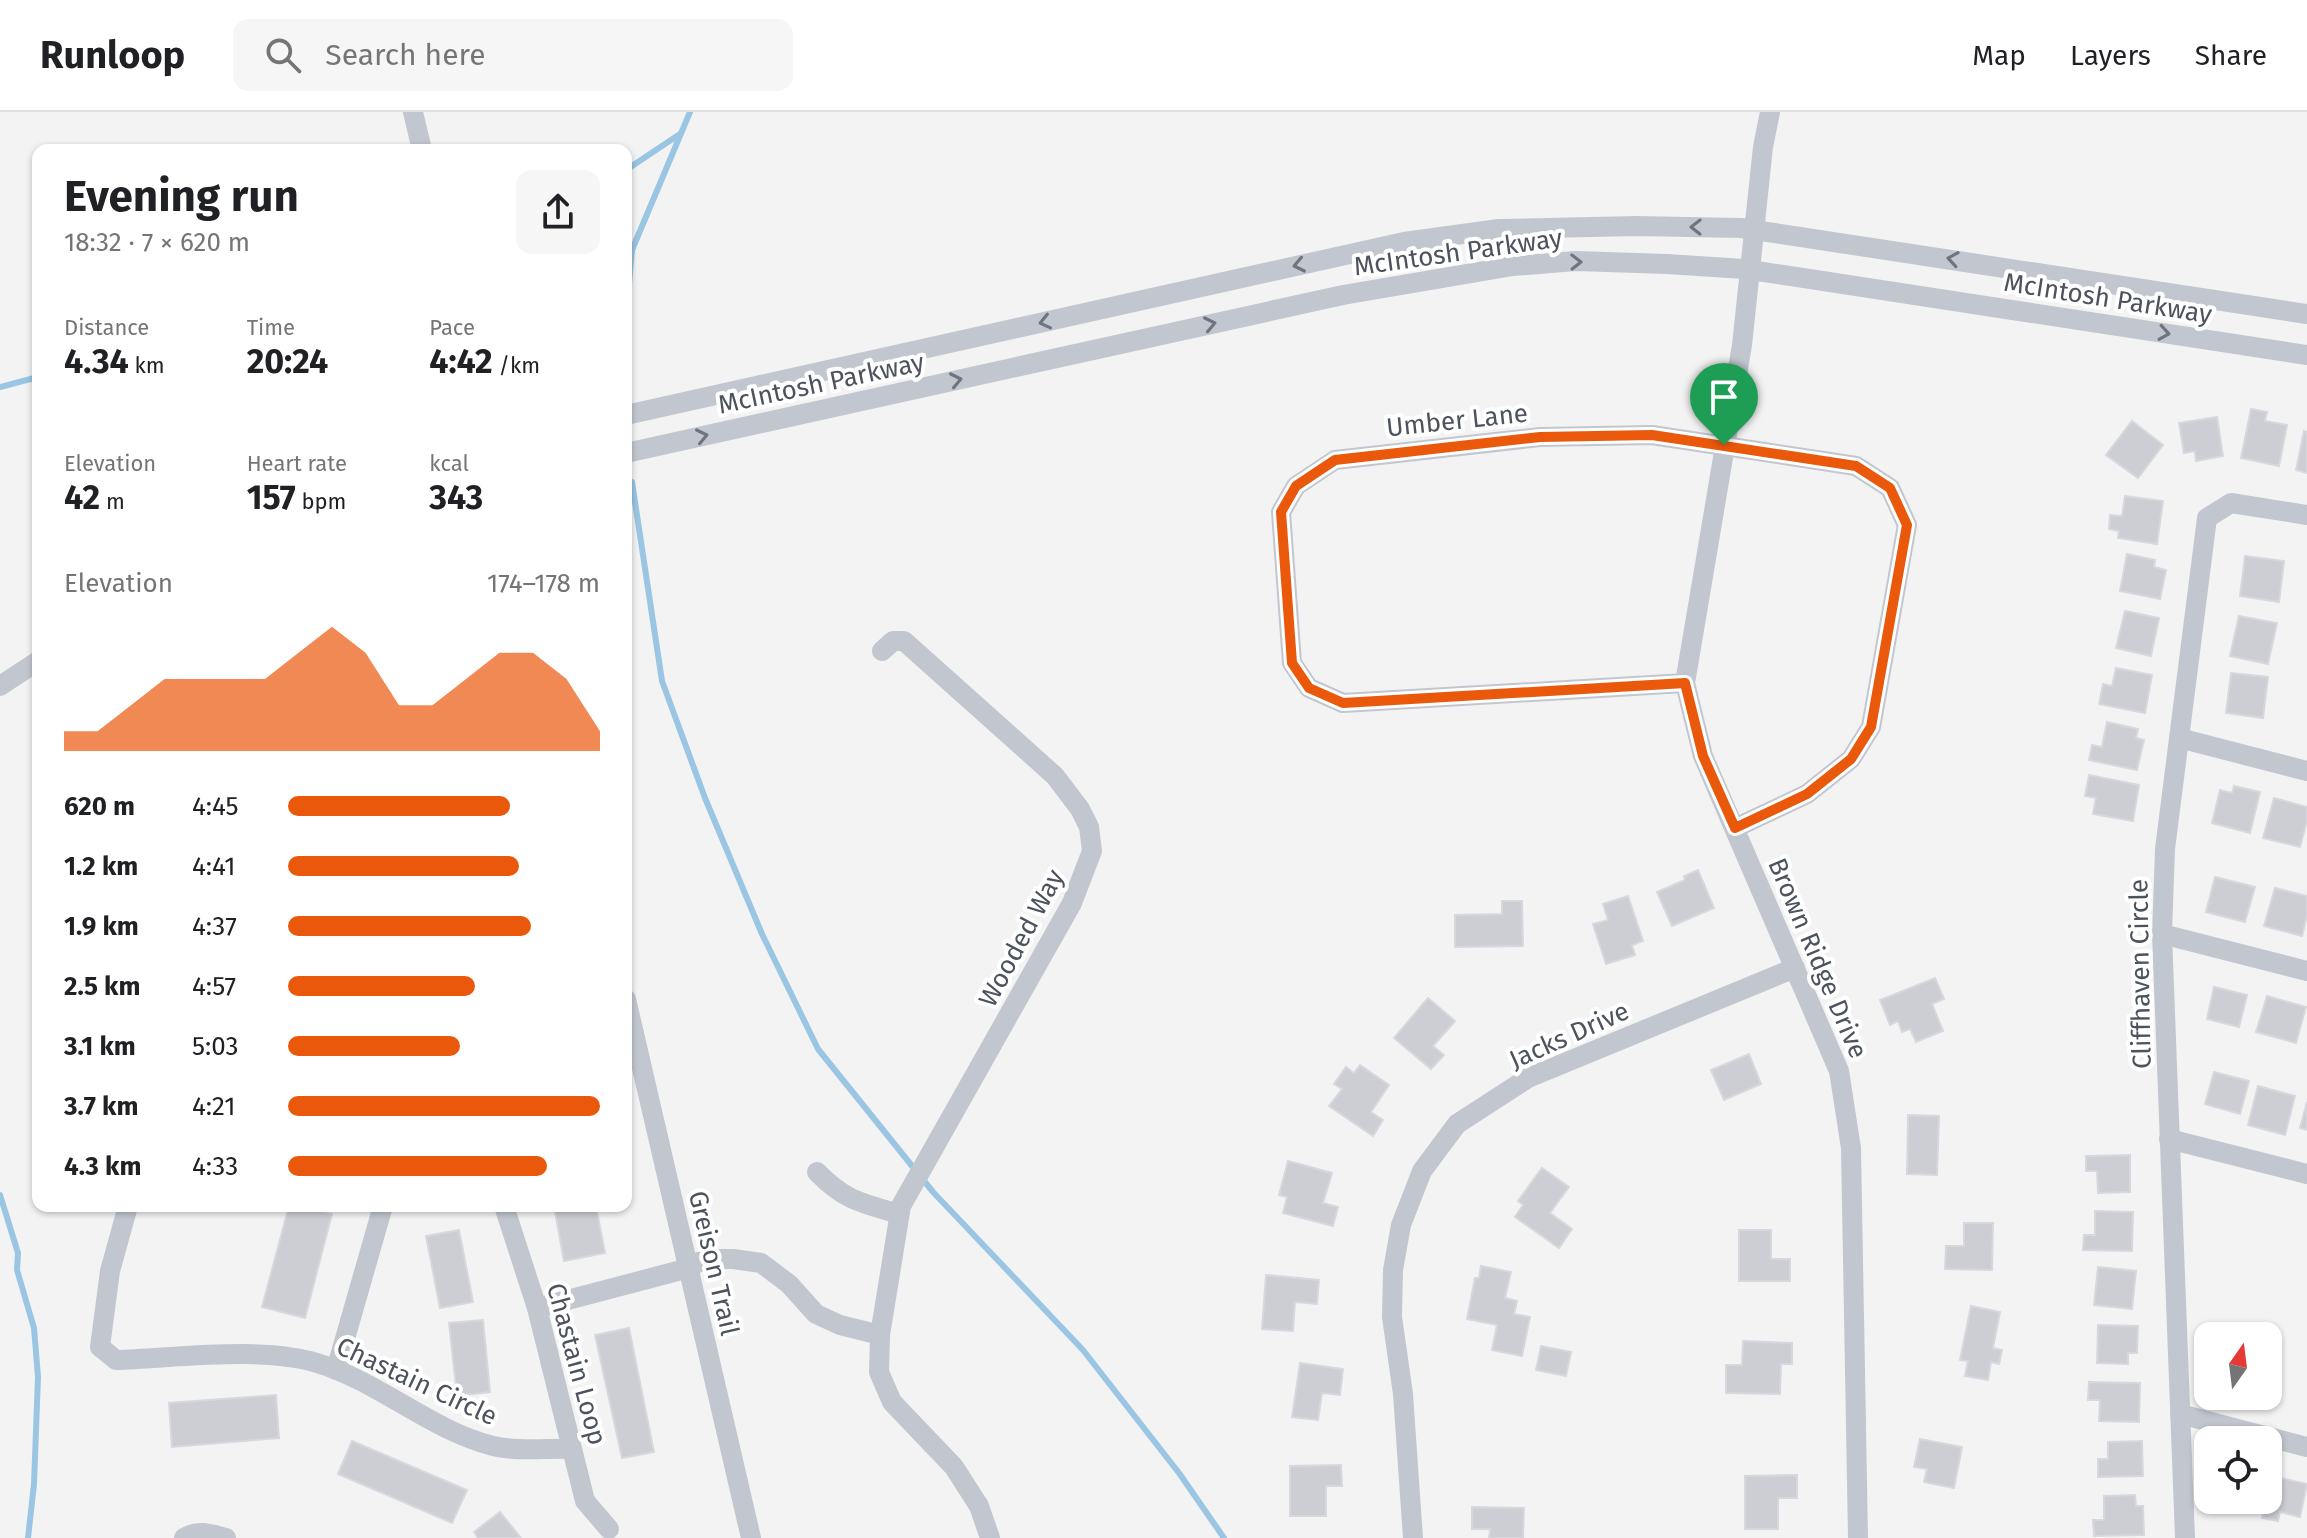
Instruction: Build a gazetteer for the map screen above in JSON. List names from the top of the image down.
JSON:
{
  "streets": {
    "street": [
      "McIntosh Parkway",
      "Umber Lane",
      "Wooded Way",
      "Brown Ridge Drive",
      "Cliffhaven Circle",
      "Jacks Drive",
      "Greison Trail",
      "Chastain Loop",
      "Chastain Circle"
    ]
  },
  "crossings": [
    ["McIntosh Parkway", "Brown Ridge Drive"],
    ["Umber Lane", "Brown Ridge Drive"],
    ["Brown Ridge Drive", "Jacks Drive"],
    ["Chastain Loop", "Chastain Circle"]
  ],
  "north": "top",
  "page": {
    "header": "Runloop",
    "search": "Search here",
    "nav": ["Map", "Layers", "Share"],
    "heading": ["Evening run", "18:32 · 7 × 620 m"],
    "stats": [
      ["Distance", "4.34 km"],
      ["Time", "20:24"],
      ["Pace", "4:42 /km"],
      ["Elevation", "42 m"],
      ["Heart rate", "157 bpm"],
      ["kcal", "343"]
    ],
    "chart": ["Elevation", "174–178 m"],
    "list": [
      {
        "name": "620 m",
        "note": "4:45"
      },
      {
        "name": "1.2 km",
        "note": "4:41"
      },
      {
        "name": "1.9 km",
        "note": "4:37"
      },
      {
        "name": "2.5 km",
        "note": "4:57"
      },
      {
        "name": "3.1 km",
        "note": "5:03"
      },
      {
        "name": "3.7 km",
        "note": "4:21"
      },
      {
        "name": "4.3 km",
        "note": "4:33"
      }
    ]
  }
}
